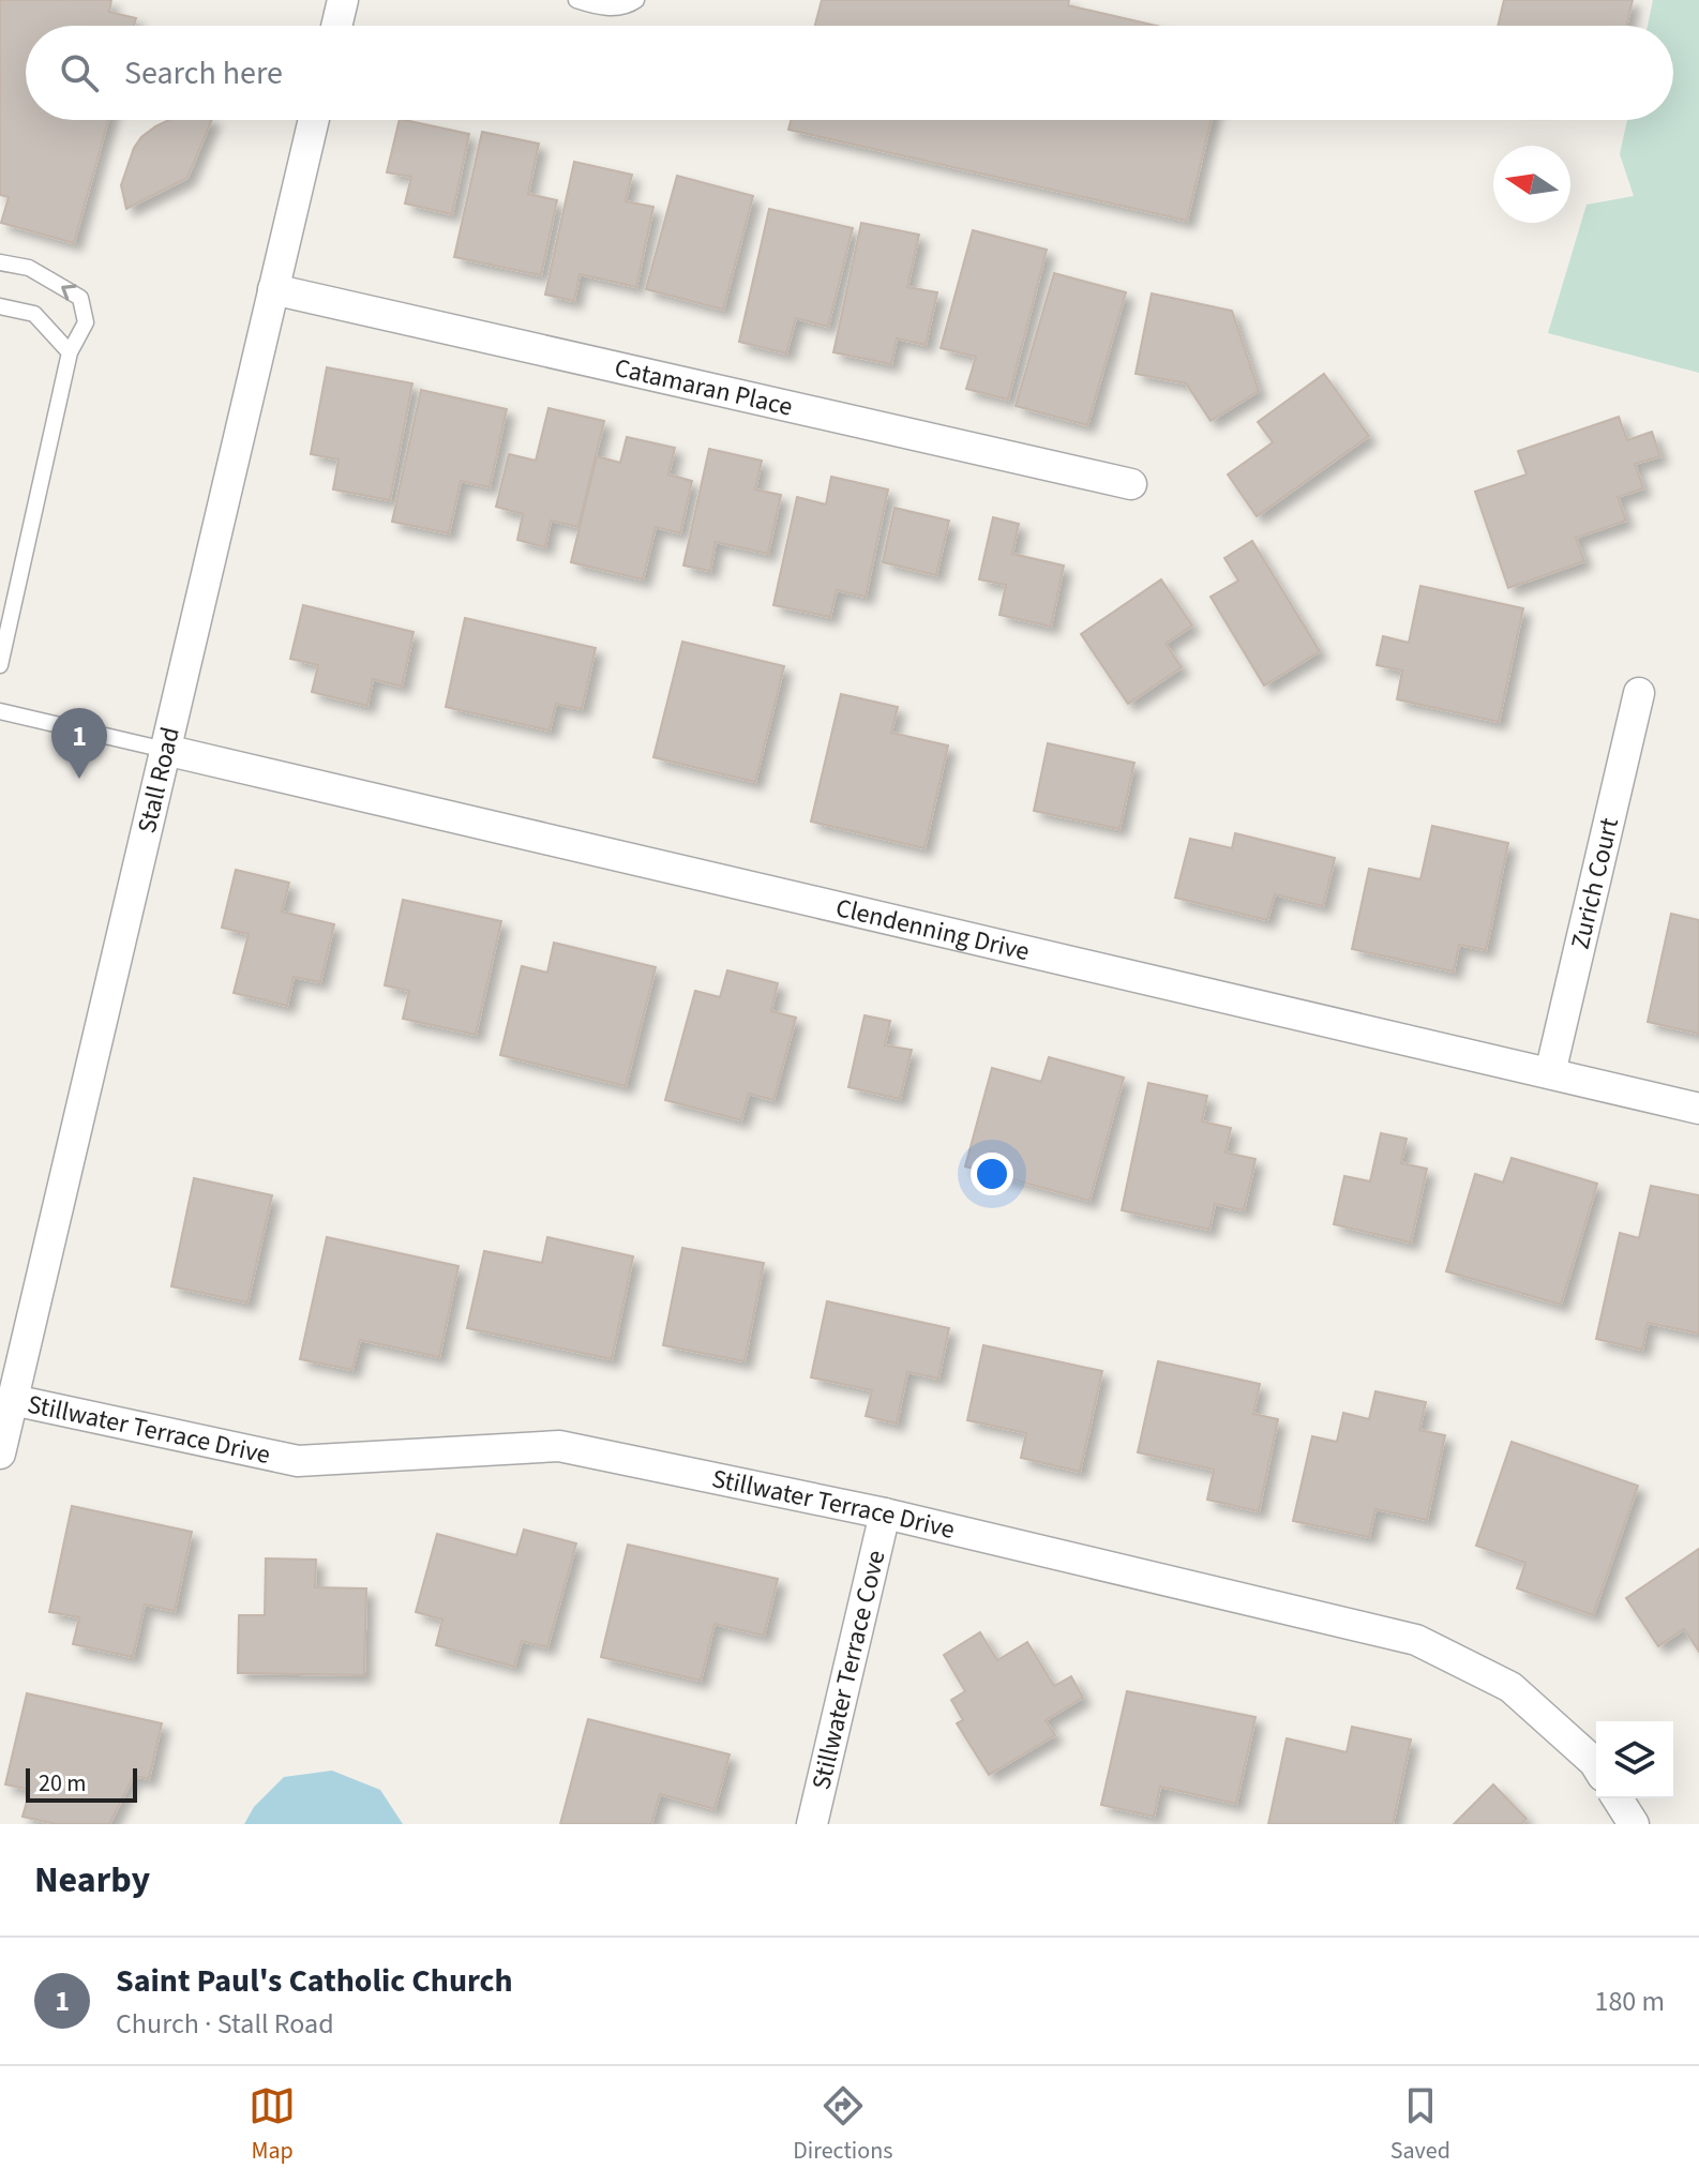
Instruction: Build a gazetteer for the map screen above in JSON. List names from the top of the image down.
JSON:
{
  "streets": {
    "street": [
      "Catamaran Place",
      "Stall Road",
      "Zurich Court",
      "Clendenning Drive",
      "Stillwater Terrace Drive",
      "Stillwater Terrace Cove"
    ]
  },
  "crossings": [
    ["Catamaran Place", "Stall Road"],
    ["Stall Road", "Clendenning Drive"],
    ["Stall Road", "Stillwater Terrace Drive"],
    ["Zurich Court", "Clendenning Drive"],
    ["Stillwater Terrace Drive", "Stillwater Terrace Cove"]
  ],
  "scale_bar": "20 m",
  "north": "left",
  "page": {
    "search": "Search here",
    "pins": "1",
    "scale": "20 m",
    "heading": "Nearby",
    "list": [
      {
        "mark": "1",
        "name": "Saint Paul's Catholic Church",
        "note": "Church · Stall Road",
        "value": "180 m"
      }
    ],
    "nav": ["Map", "Directions", "Saved"]
  }
}
